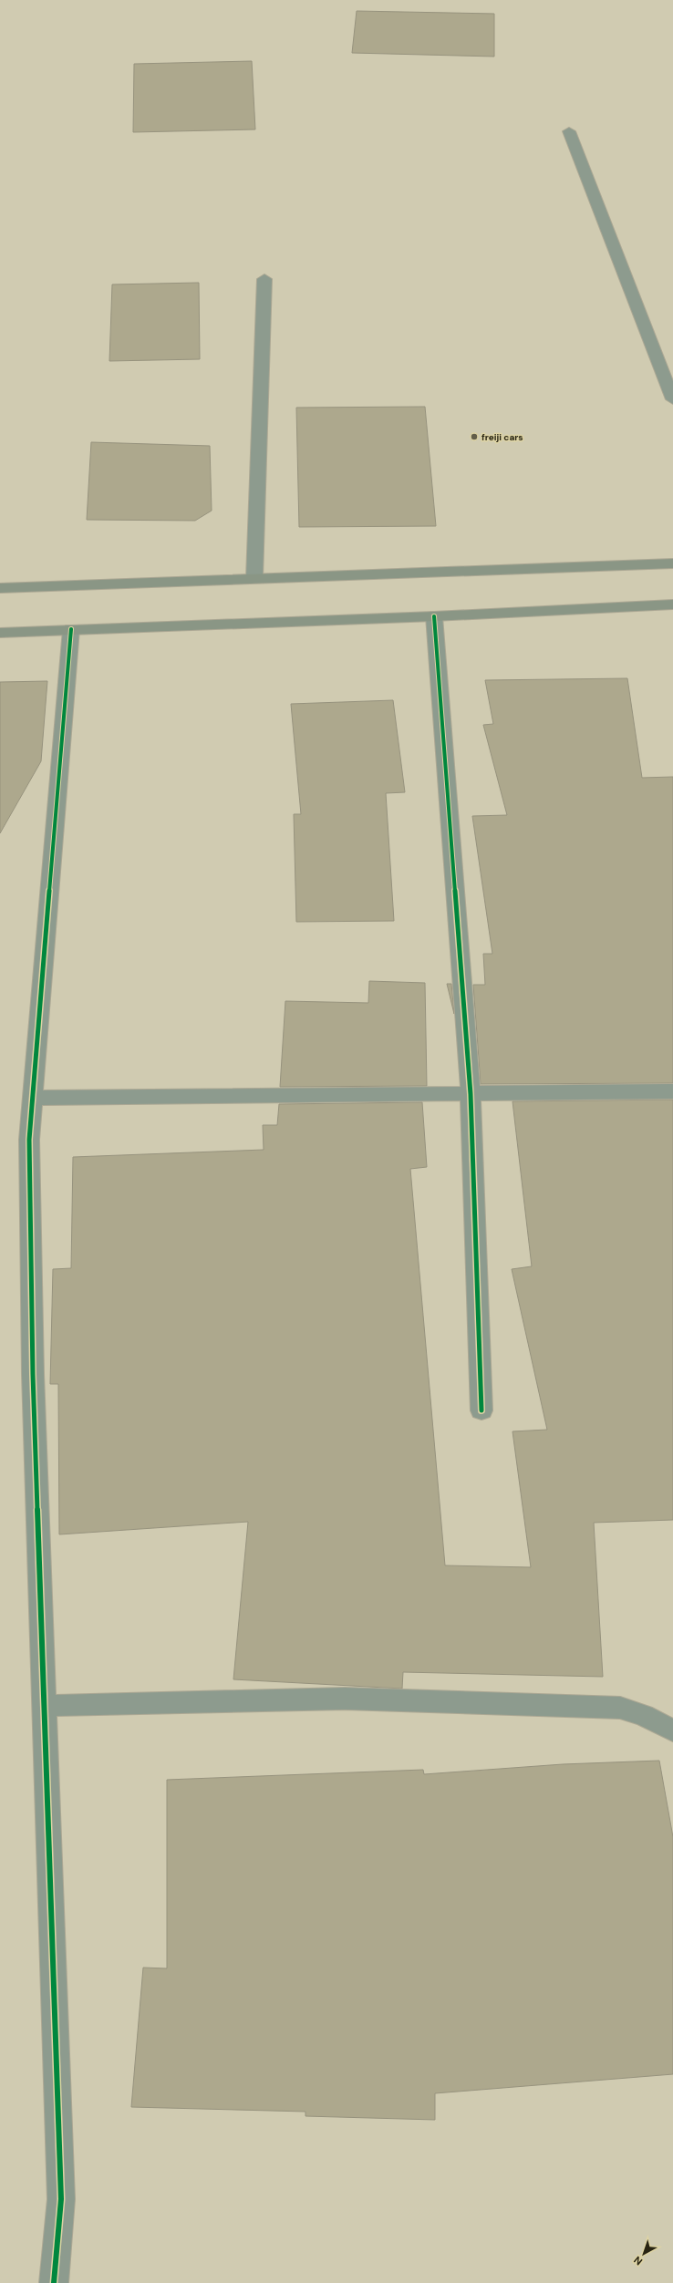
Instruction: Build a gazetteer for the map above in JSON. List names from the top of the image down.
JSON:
{
  "places": ["freiji cars"],
  "north": "bottom left"
}
